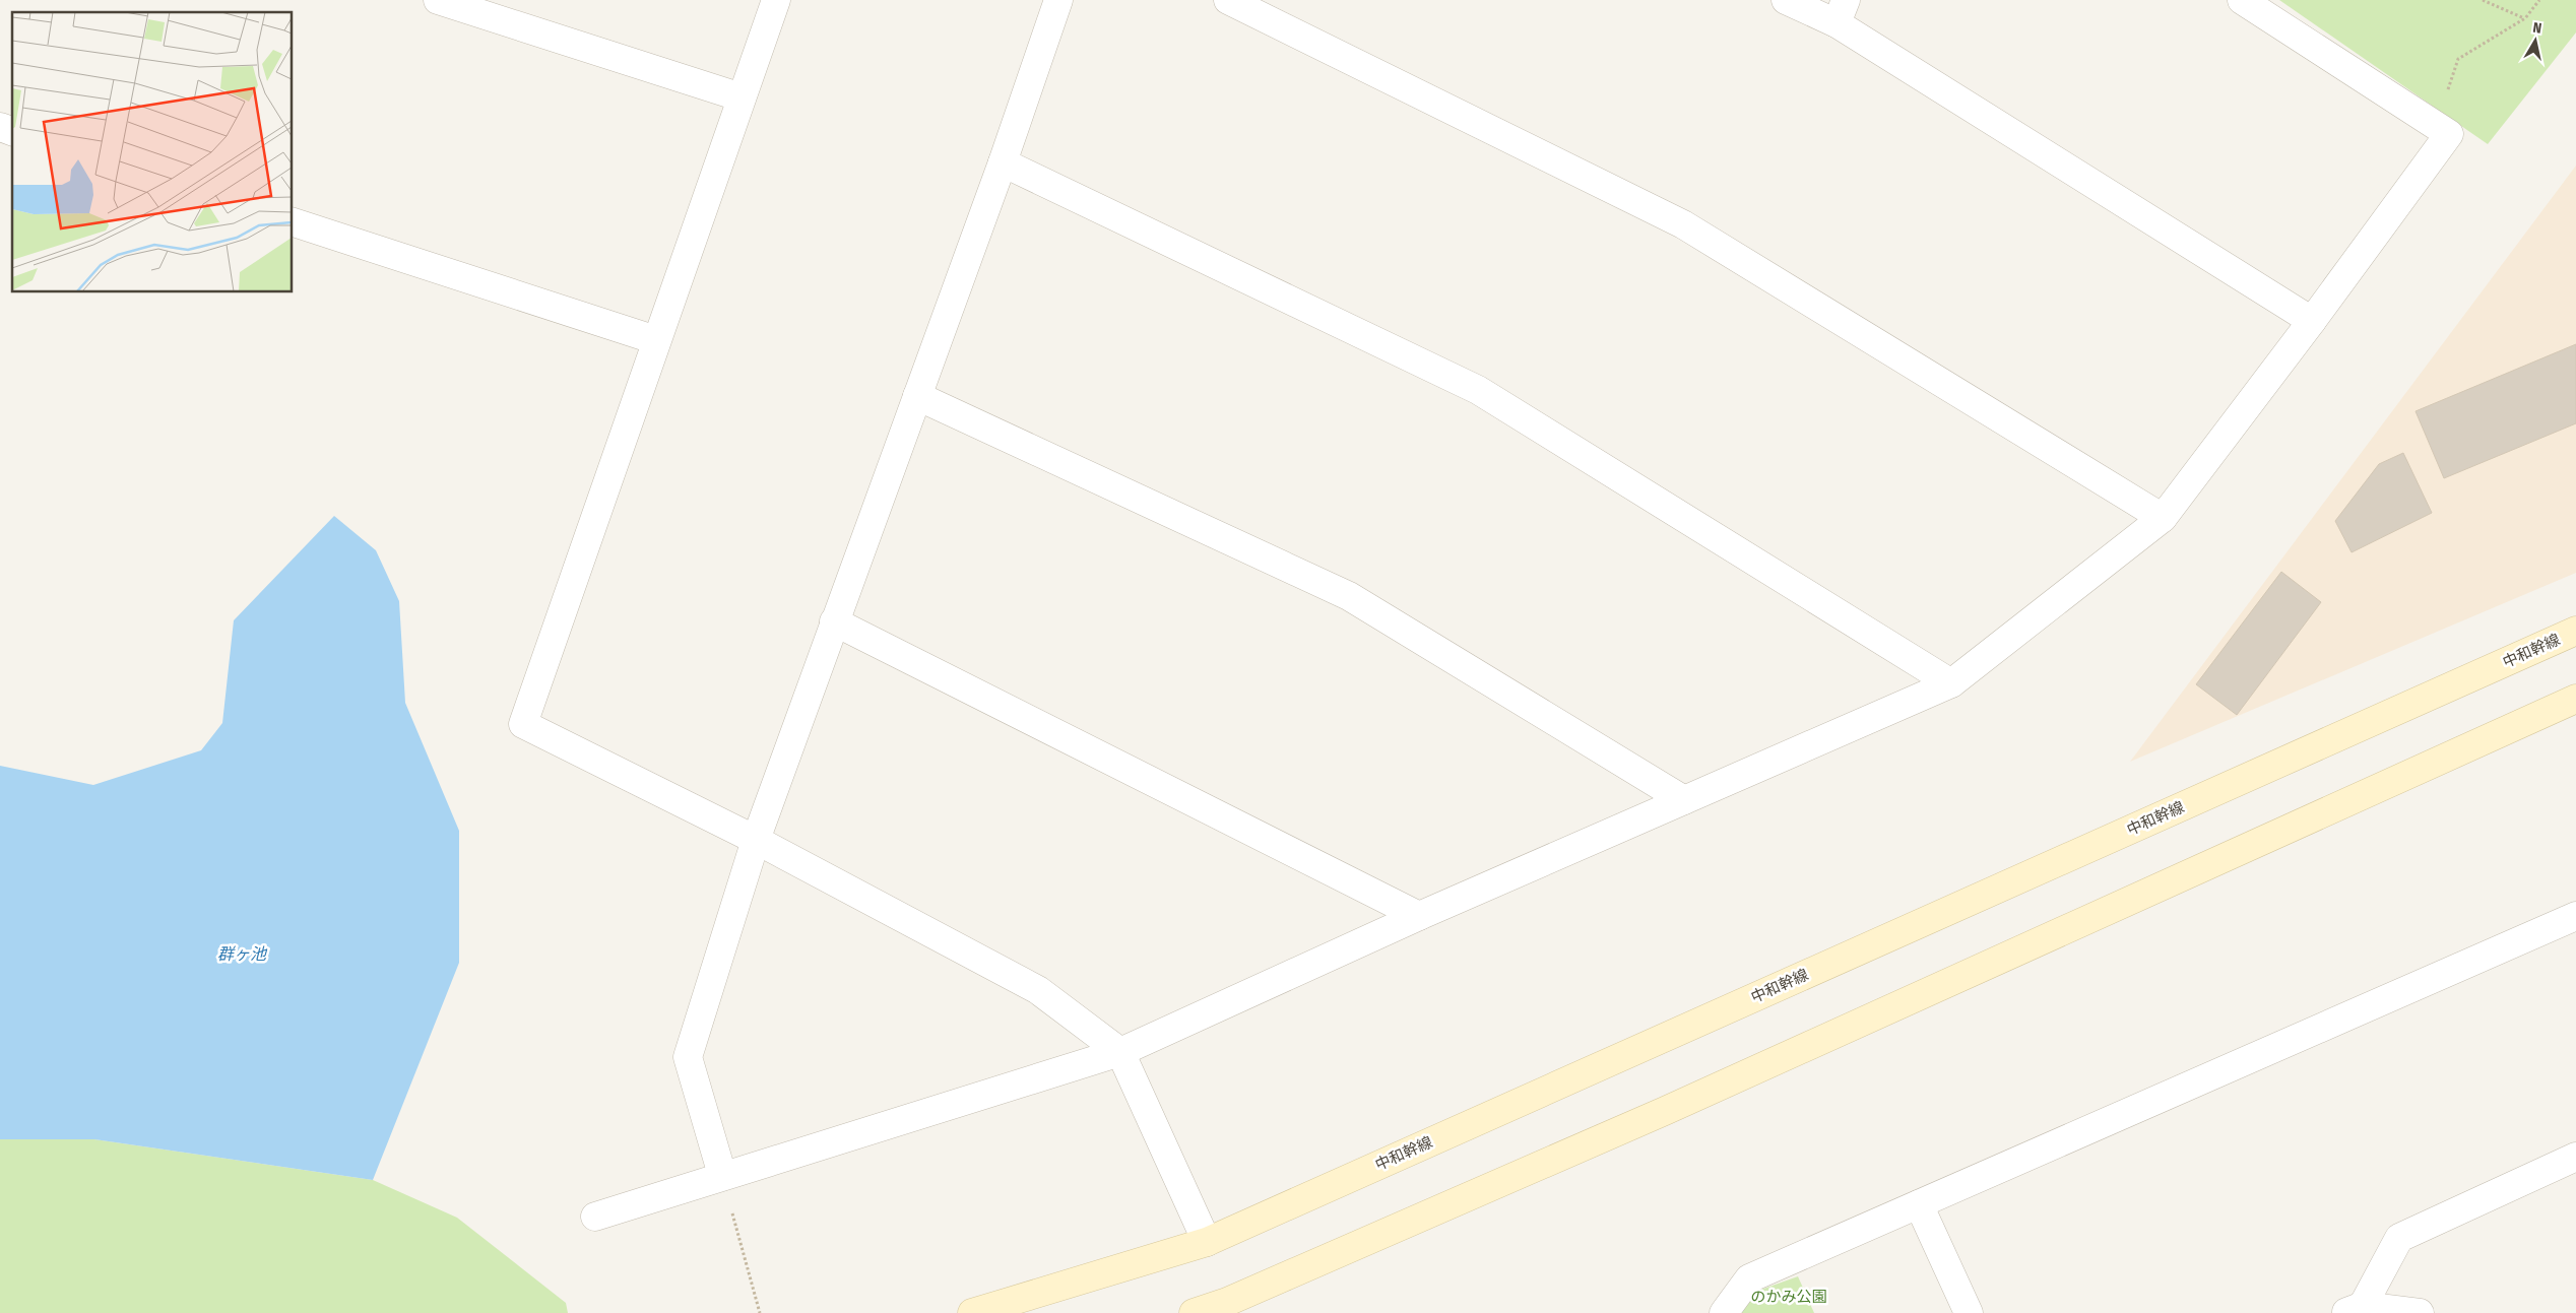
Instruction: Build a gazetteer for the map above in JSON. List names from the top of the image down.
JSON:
{
  "streets": {
    "main road": ["中和幹線"]
  },
  "water": ["群ヶ池"],
  "parks": ["のかみ公園"],
  "north": "top"
}
